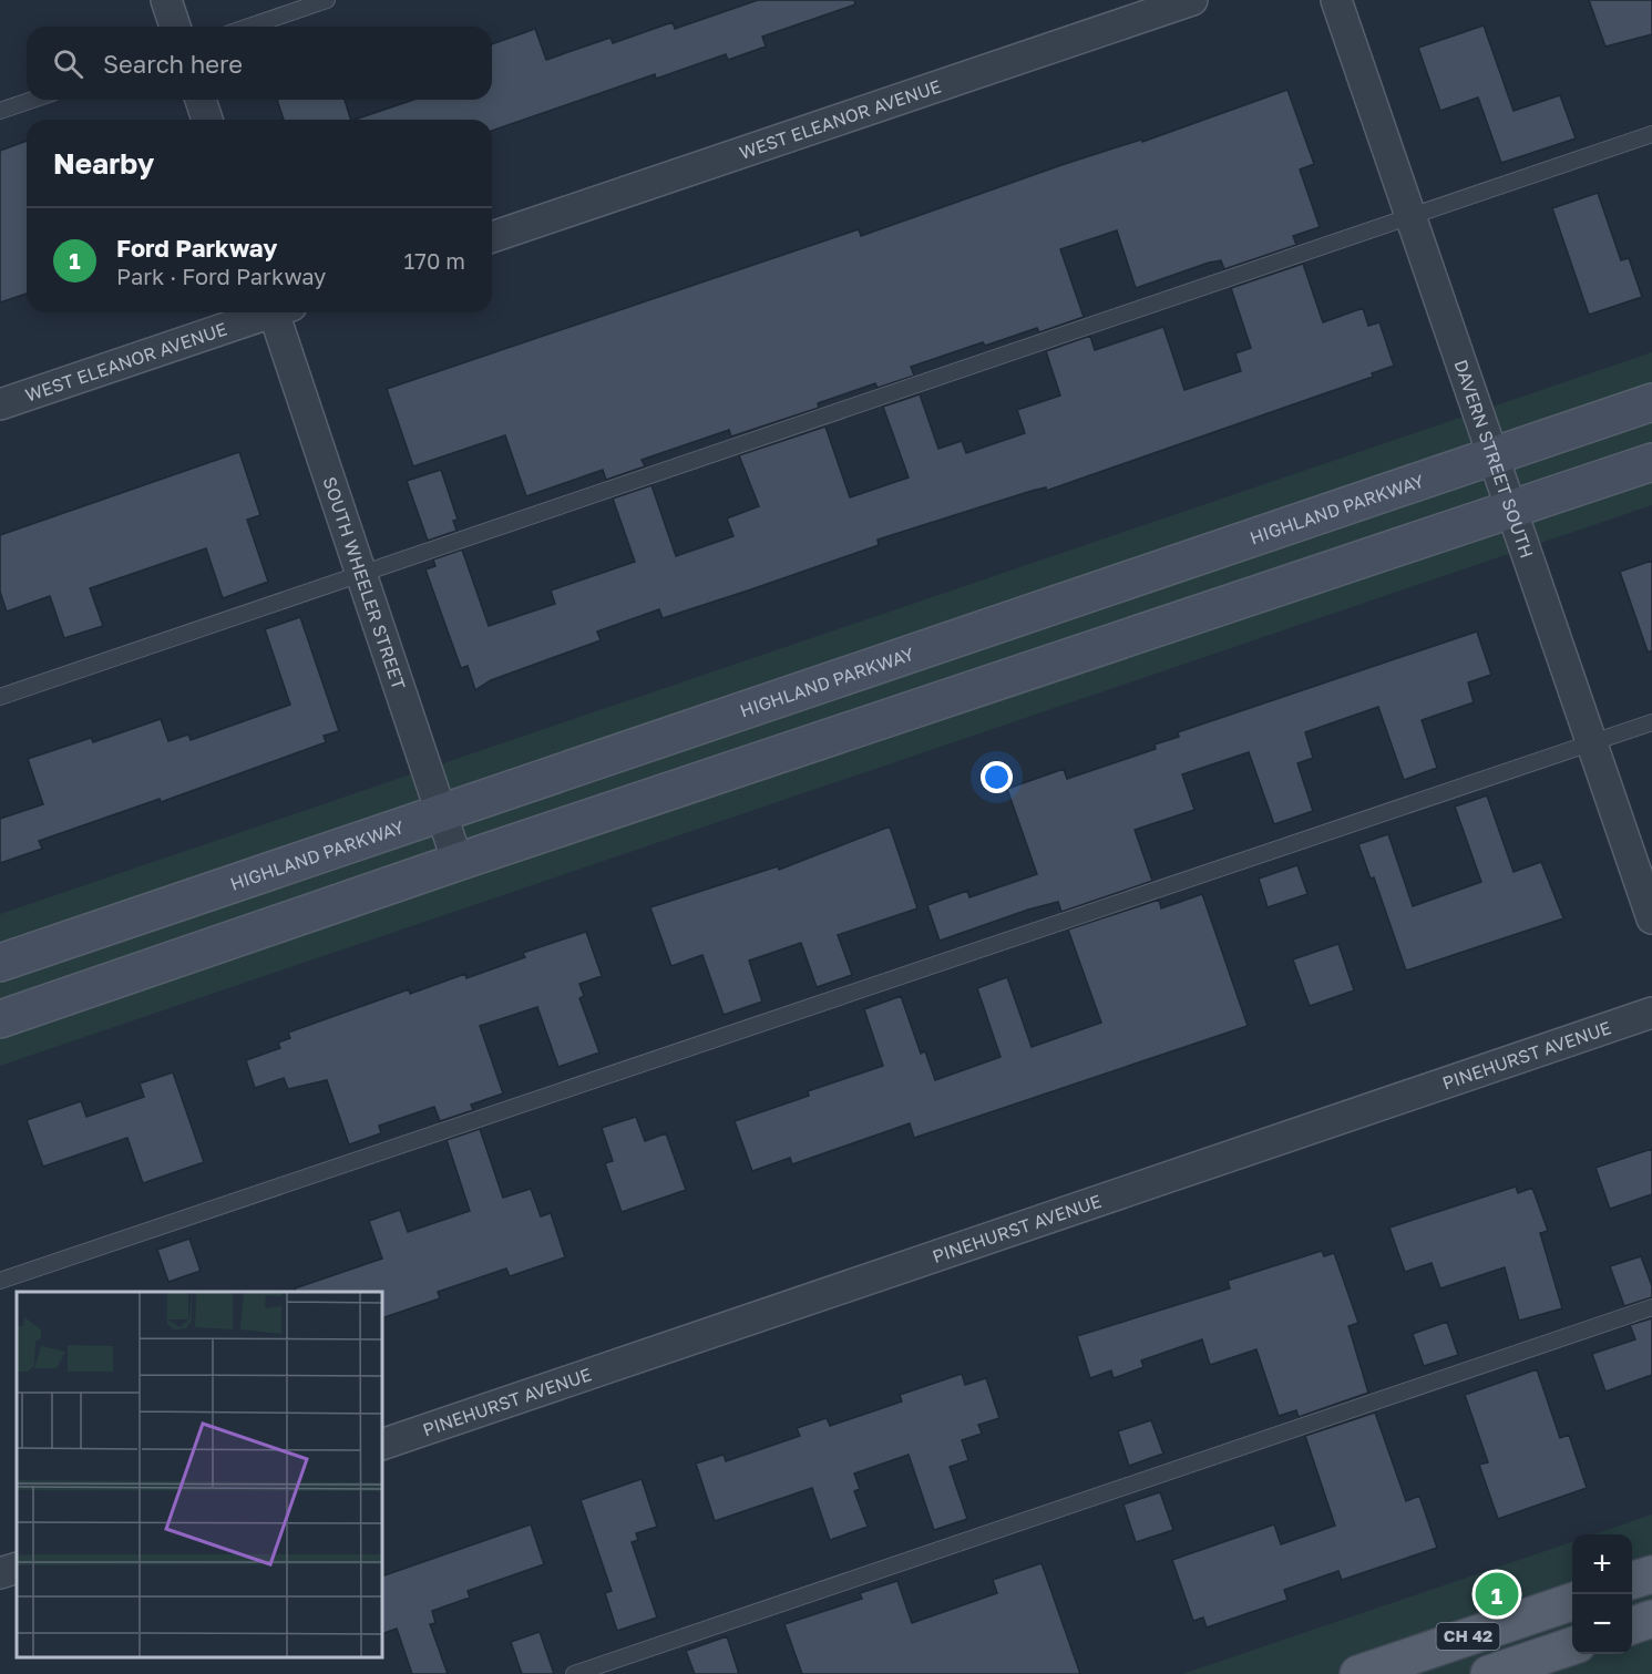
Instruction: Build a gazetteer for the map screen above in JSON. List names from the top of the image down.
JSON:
{
  "streets": {
    "main road": ["CH 42"],
    "street": [
      "WEST ELEANOR AVENUE",
      "DAVERN STREET SOUTH",
      "HIGHLAND PARKWAY",
      "SOUTH WHEELER STREET",
      "PINEHURST AVENUE"
    ]
  },
  "crossings": [
    ["DAVERN STREET SOUTH", "HIGHLAND PARKWAY"],
    ["HIGHLAND PARKWAY", "SOUTH WHEELER STREET"]
  ],
  "page": {
    "search": "Search here",
    "heading": "Nearby",
    "list": [
      {
        "mark": "1",
        "name": "Ford Parkway",
        "note": "Park · Ford Parkway",
        "value": "170 m"
      }
    ],
    "map_buttons": ["+", "−"],
    "pins": "1"
  }
}
